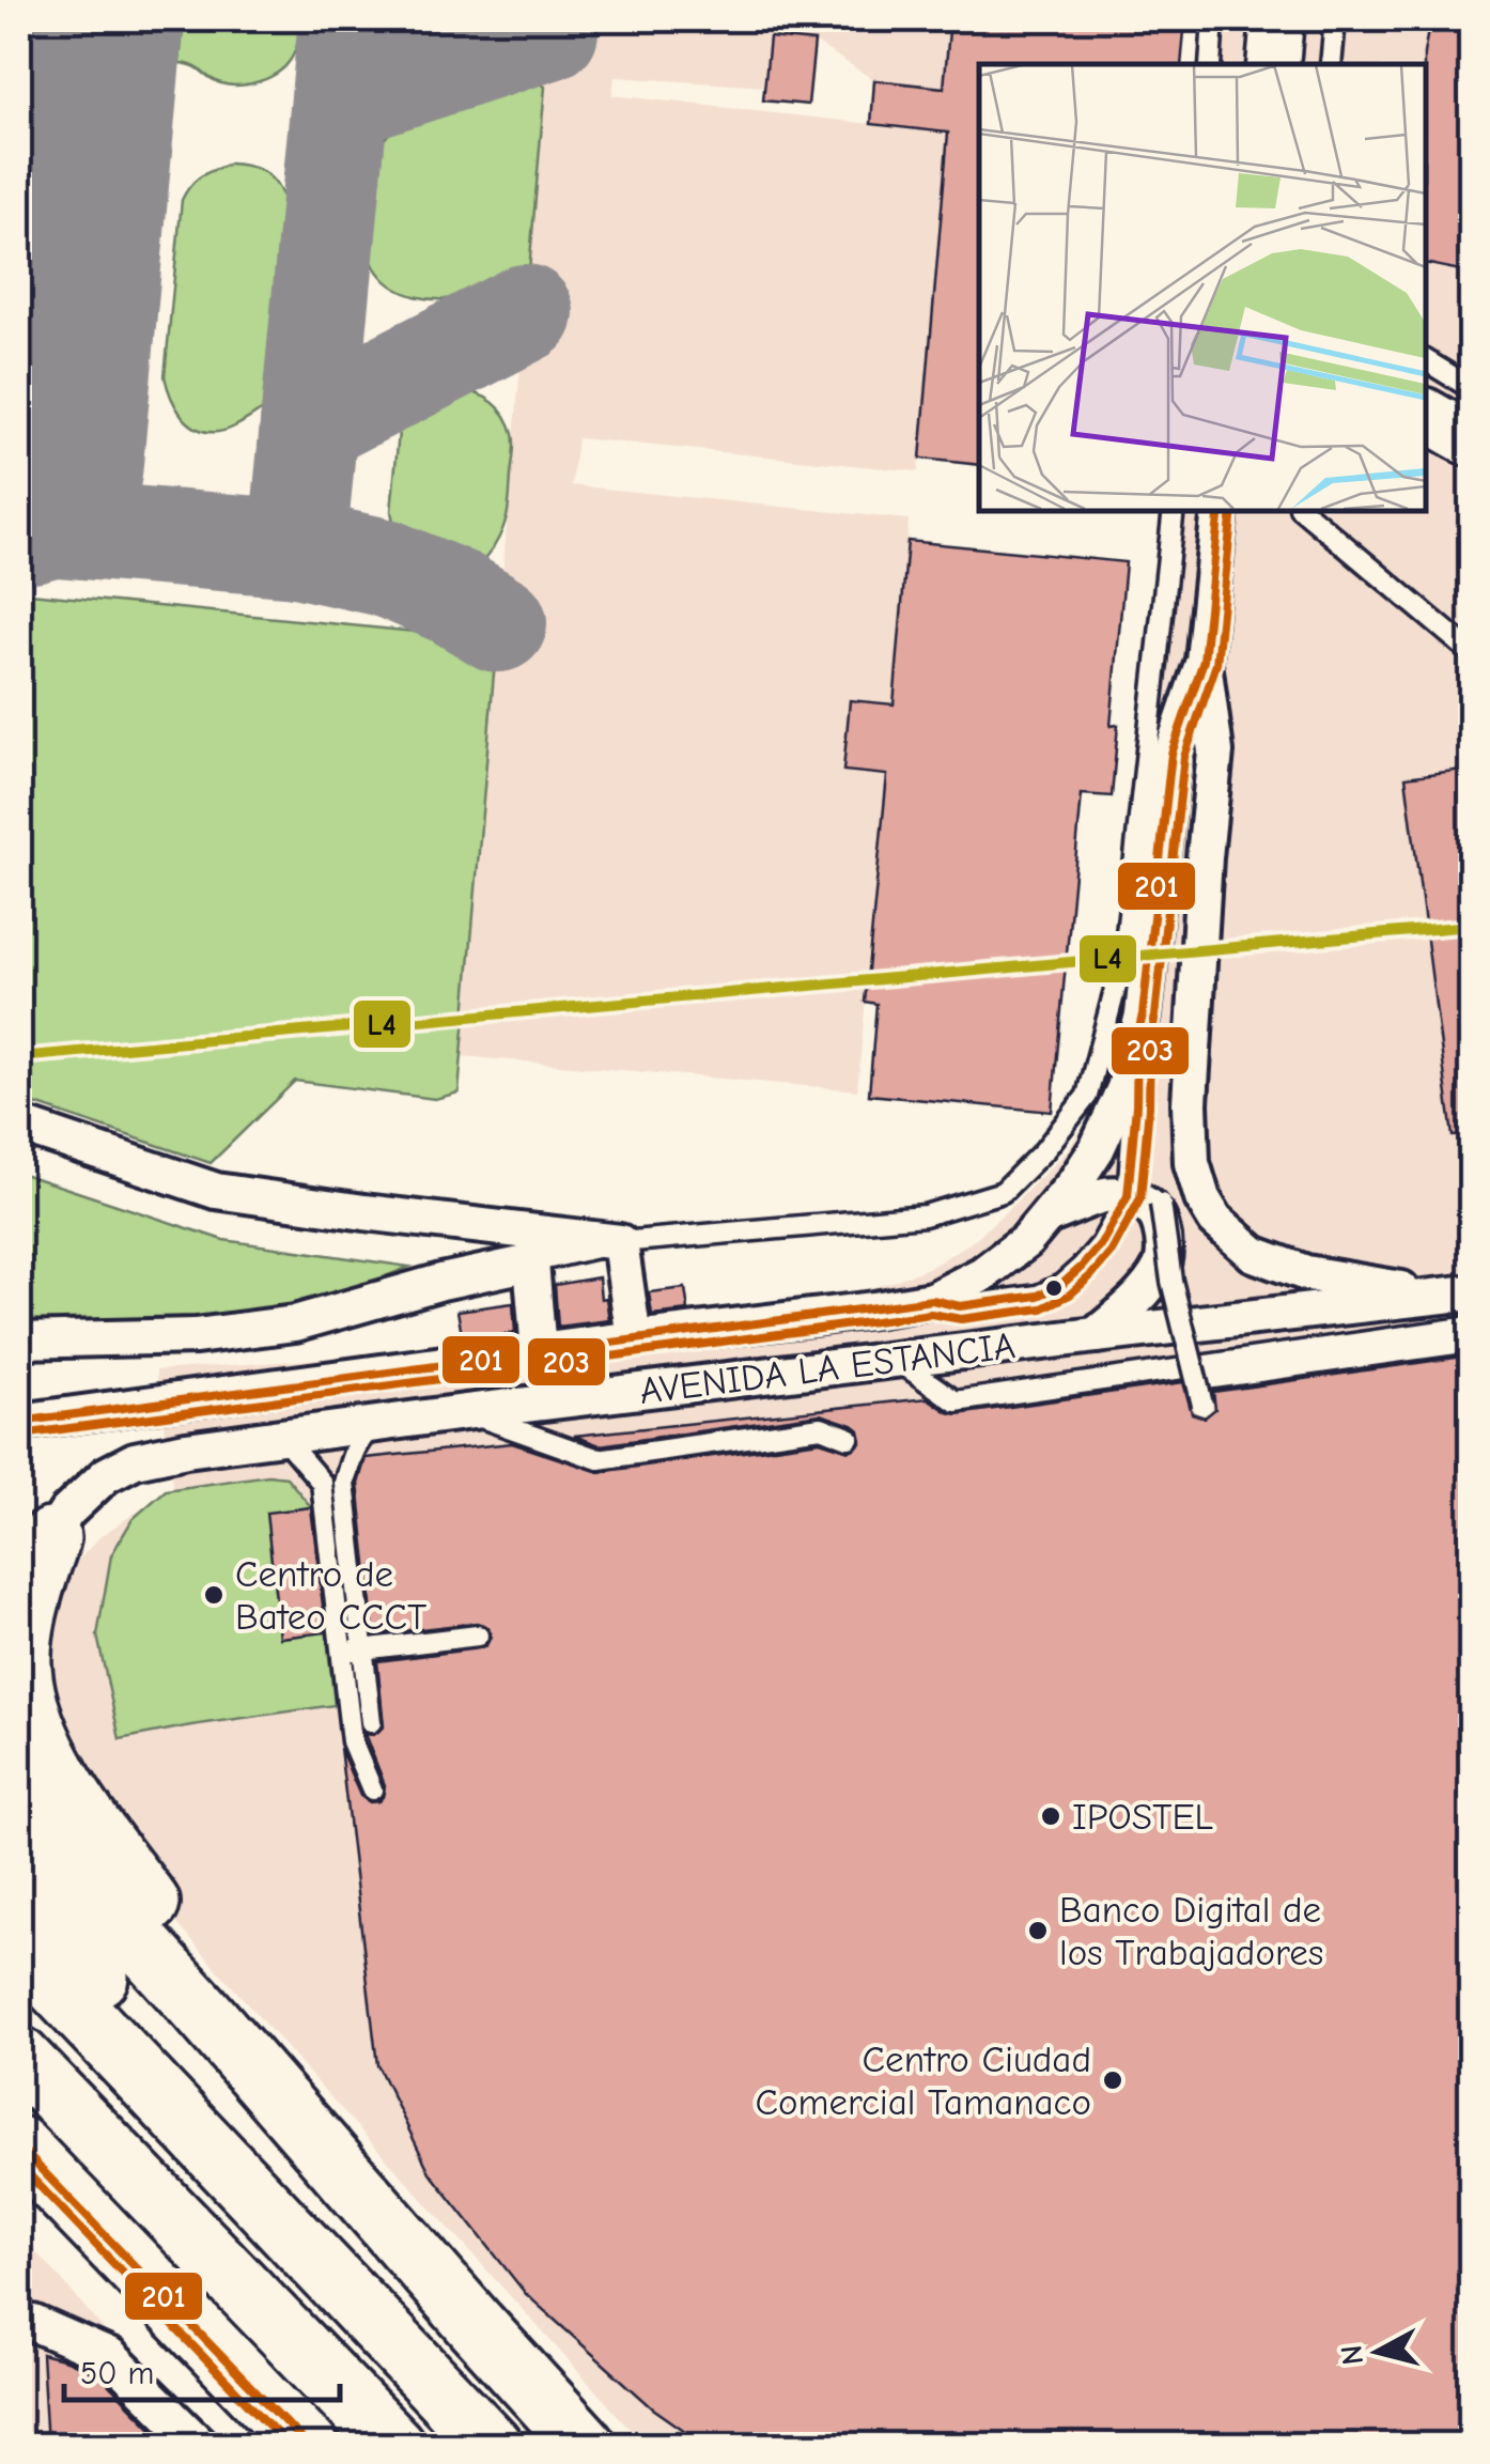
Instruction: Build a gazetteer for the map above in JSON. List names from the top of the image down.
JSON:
{
  "streets": {
    "street": ["AVENIDA LA ESTANCIA"]
  },
  "places": [
    "Centro de Bateo CCCT",
    "IPOSTEL",
    "Banco Digital de los Trabajadores",
    "Centro Ciudad Comercial Tamanaco"
  ],
  "lines": ["transit line 201", "transit line 203", "transit line L4"],
  "scale_bar": "50 m",
  "north": "left"
}
